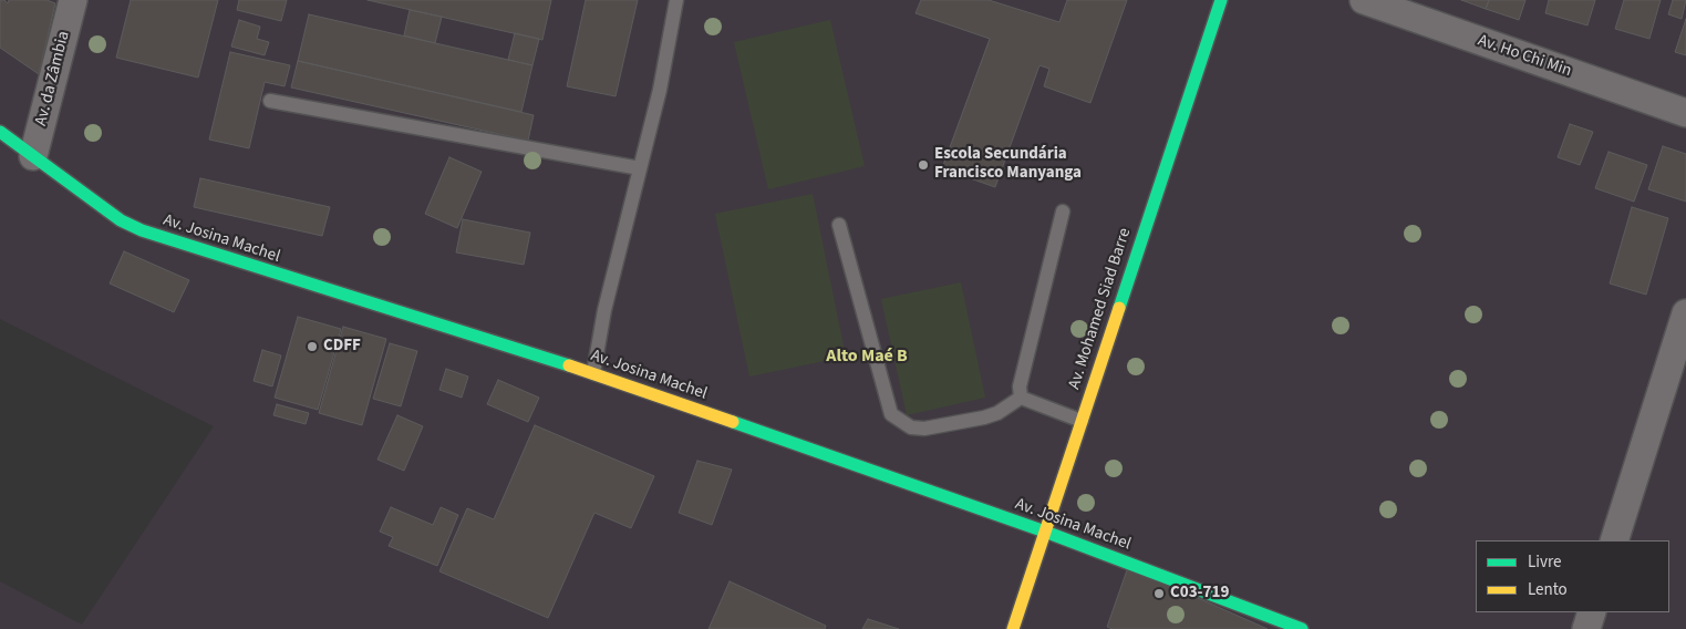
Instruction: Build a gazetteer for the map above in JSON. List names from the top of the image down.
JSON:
{
  "streets": {
    "street": [
      "Av. Ho Chi Min",
      "Av. da Zâmbia",
      "Av. Josina Machel",
      "Av. Mohamed Siad Barre"
    ]
  },
  "crossings": [
    ["Av. da Zâmbia", "Av. Josina Machel"],
    ["Av. Josina Machel", "Av. Mohamed Siad Barre"]
  ],
  "districts": ["Alto Maé B"],
  "places": ["Escola Secundária Francisco Manyanga", "CDFF", "C03-719"],
  "legend": ["Livre", "Lento"]
}
